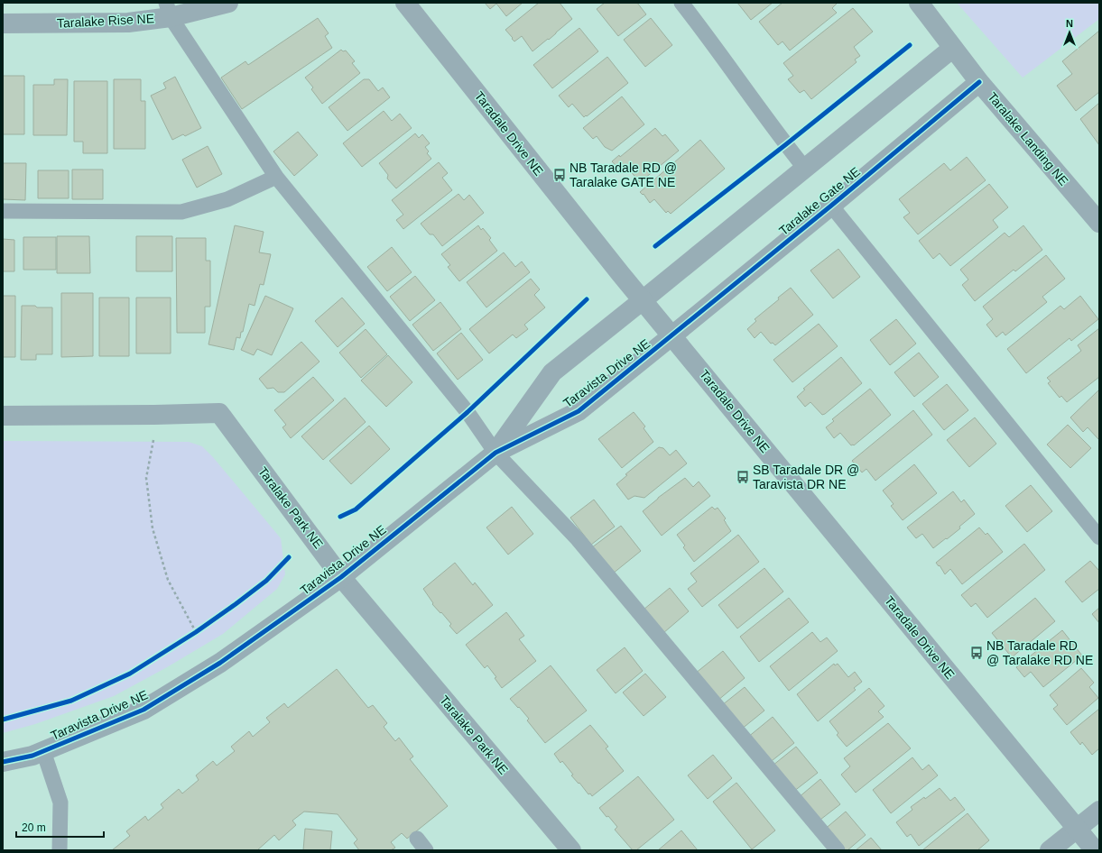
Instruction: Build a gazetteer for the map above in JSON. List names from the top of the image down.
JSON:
{
  "streets": {
    "street": [
      "Taralake Rise NE",
      "Taradale Drive NE",
      "Taralake Landing NE",
      "Taralake Gate NE",
      "Taravista Drive NE",
      "Taralake Park NE"
    ]
  },
  "crossings": [
    ["Taradale Drive NE", "Taralake Gate NE"],
    ["Taradale Drive NE", "Taravista Drive NE"],
    ["Taralake Landing NE", "Taralake Gate NE"],
    ["Taralake Gate NE", "Taravista Drive NE"],
    ["Taravista Drive NE", "Taralake Park NE"]
  ],
  "places": {
    "bus stop": ["NB Taradale RD @ Taralake GATE NE", "SB Taradale DR @ Taravista DR NE", "NB Taradale RD @ Taralake RD NE"]
  },
  "scale_bar": "20 m",
  "north": "top"
}
